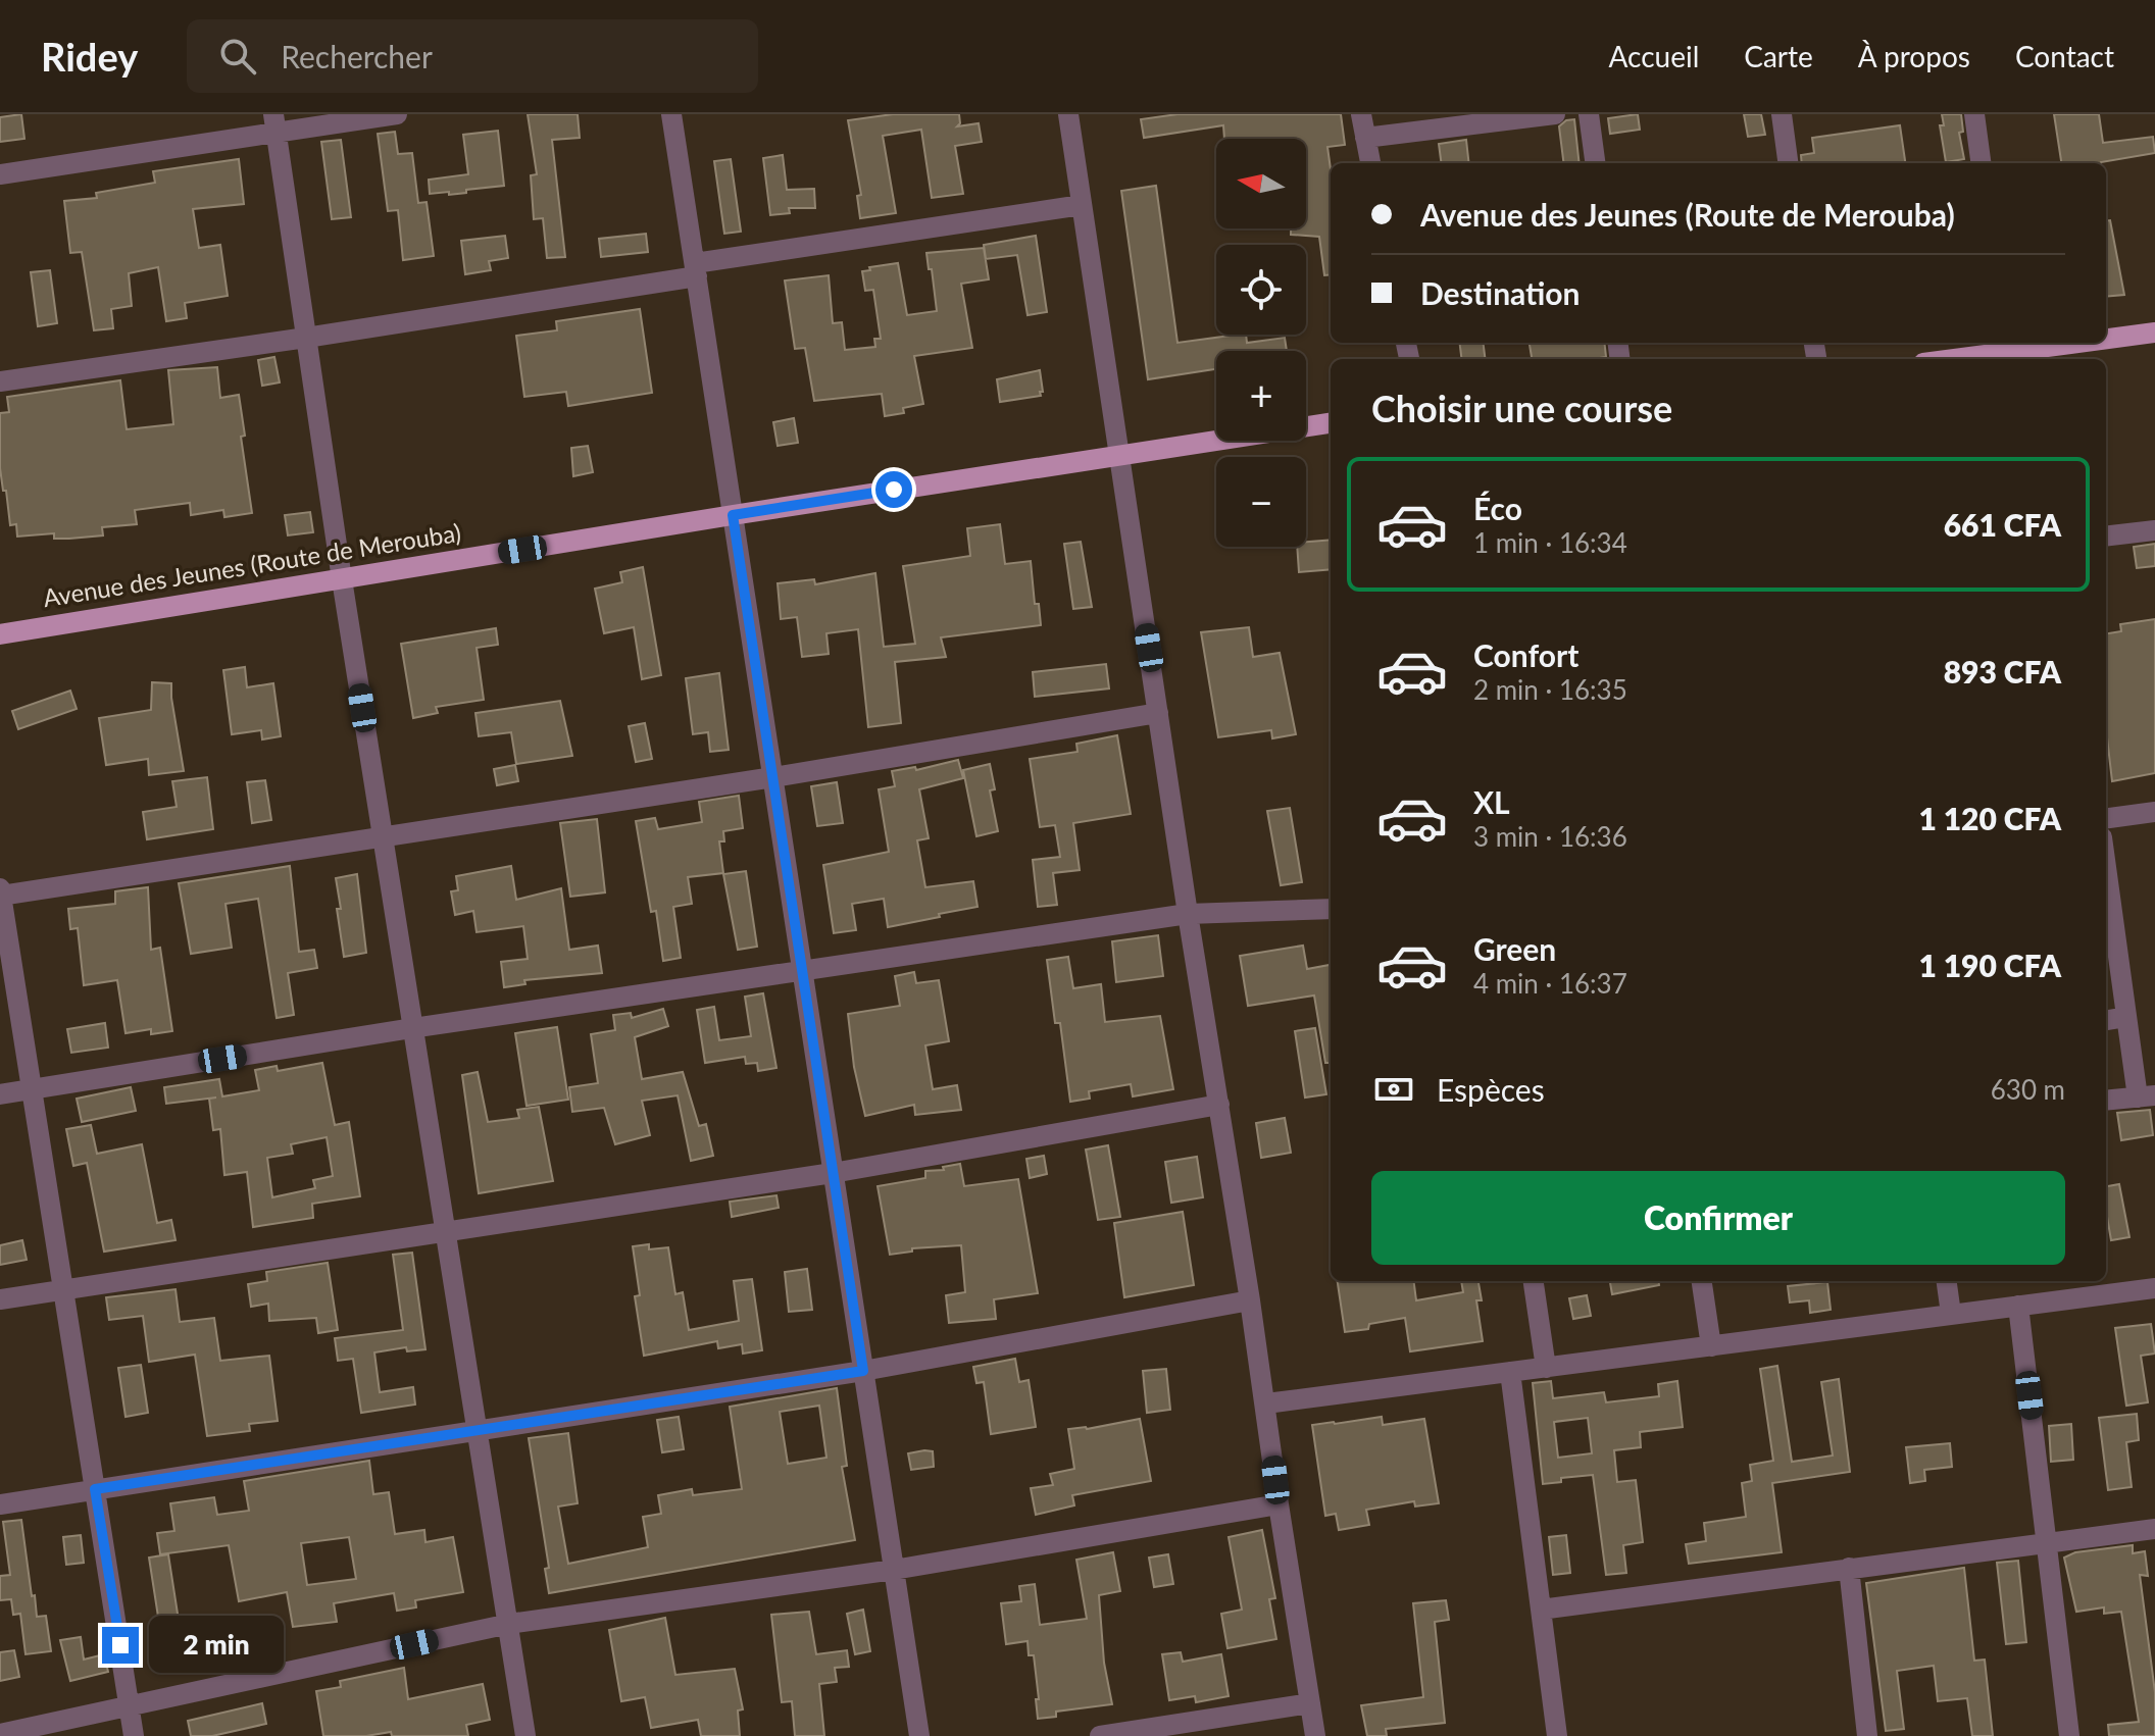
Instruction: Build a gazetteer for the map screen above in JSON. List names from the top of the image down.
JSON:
{
  "streets": {
    "main road": ["Avenue des Jeunes (Route de Merouba)"]
  },
  "north": "left",
  "page": {
    "header": "Ridey",
    "search": "Rechercher",
    "nav": [
      "Accueil",
      "Carte",
      "À propos",
      "Contact"
    ],
    "map_buttons": ["+", "−"],
    "banner": ["Avenue des Jeunes (Route de Merouba)", "Destination"],
    "heading": "Choisir une course",
    "list": [
      {
        "name": "Éco",
        "note": "1 min · 16:34",
        "value": "661 CFA"
      },
      {
        "name": "Confort",
        "note": "2 min · 16:35",
        "value": "893 CFA"
      },
      {
        "name": "XL",
        "note": "3 min · 16:36",
        "value": "1 120 CFA"
      },
      {
        "name": "Green",
        "note": "4 min · 16:37",
        "value": "1 190 CFA"
      }
    ],
    "pay": ["Espèces", "630 m"],
    "buttons": "Confirmer",
    "bubble": "2 min"
  }
}
